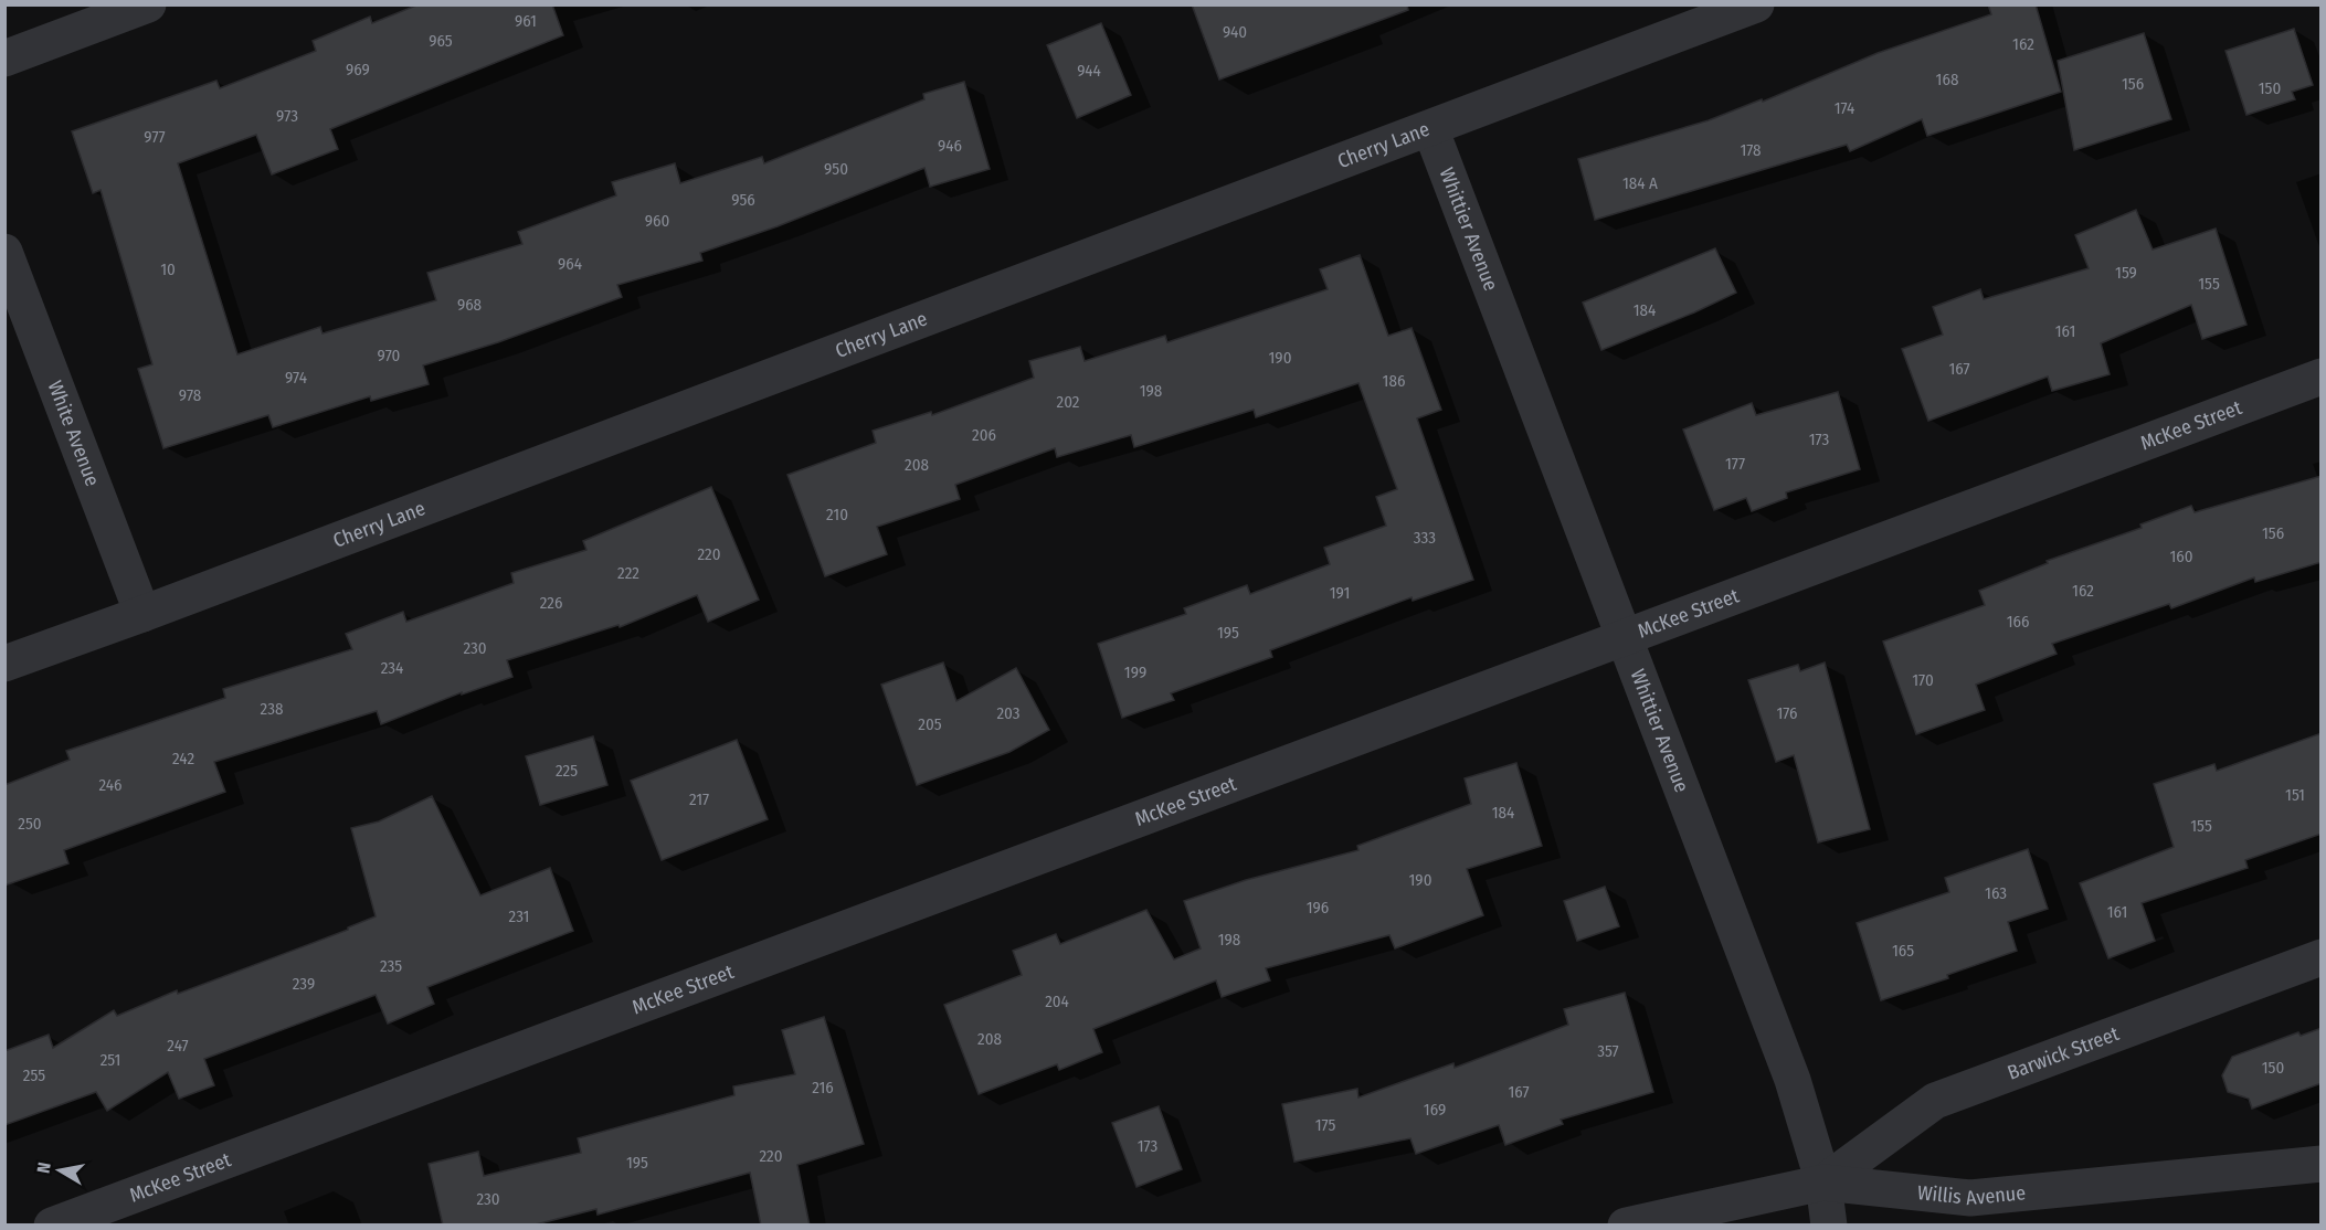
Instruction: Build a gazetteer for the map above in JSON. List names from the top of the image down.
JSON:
{
  "streets": {
    "street": [
      "Cherry Lane",
      "Whittier Avenue",
      "McKee Street",
      "White Avenue",
      "Barwick Street",
      "Willis Avenue"
    ]
  },
  "crossings": [
    ["Cherry Lane", "Whittier Avenue"],
    ["Cherry Lane", "White Avenue"],
    ["Whittier Avenue", "McKee Street"],
    ["Whittier Avenue", "Barwick Street"],
    ["Whittier Avenue", "Willis Avenue"],
    ["Barwick Street", "Willis Avenue"]
  ],
  "house_numbers": [
    "961",
    "940",
    "965",
    "162",
    "969",
    "944",
    "168",
    "156",
    "150",
    "174",
    "973",
    "977",
    "946",
    "178",
    "950",
    "184 A",
    "956",
    "960",
    "964",
    "10",
    "159",
    "155",
    "968",
    "184",
    "161",
    "970",
    "190",
    "167",
    "974",
    "186",
    "198",
    "978",
    "202",
    "206",
    "173",
    "177",
    "208",
    "210",
    "156",
    "333",
    "220",
    "160",
    "222",
    "162",
    "191",
    "226",
    "166",
    "195",
    "230",
    "234",
    "199",
    "170",
    "238",
    "203",
    "176",
    "205",
    "242",
    "225",
    "246",
    "151",
    "217",
    "184",
    "250",
    "155",
    "190",
    "163",
    "196",
    "161",
    "231",
    "198",
    "165",
    "235",
    "239",
    "204",
    "208",
    "247",
    "357",
    "251",
    "150",
    "255",
    "216",
    "167",
    "169",
    "175",
    "173",
    "220",
    "195",
    "230"
  ],
  "north": "left"
}
